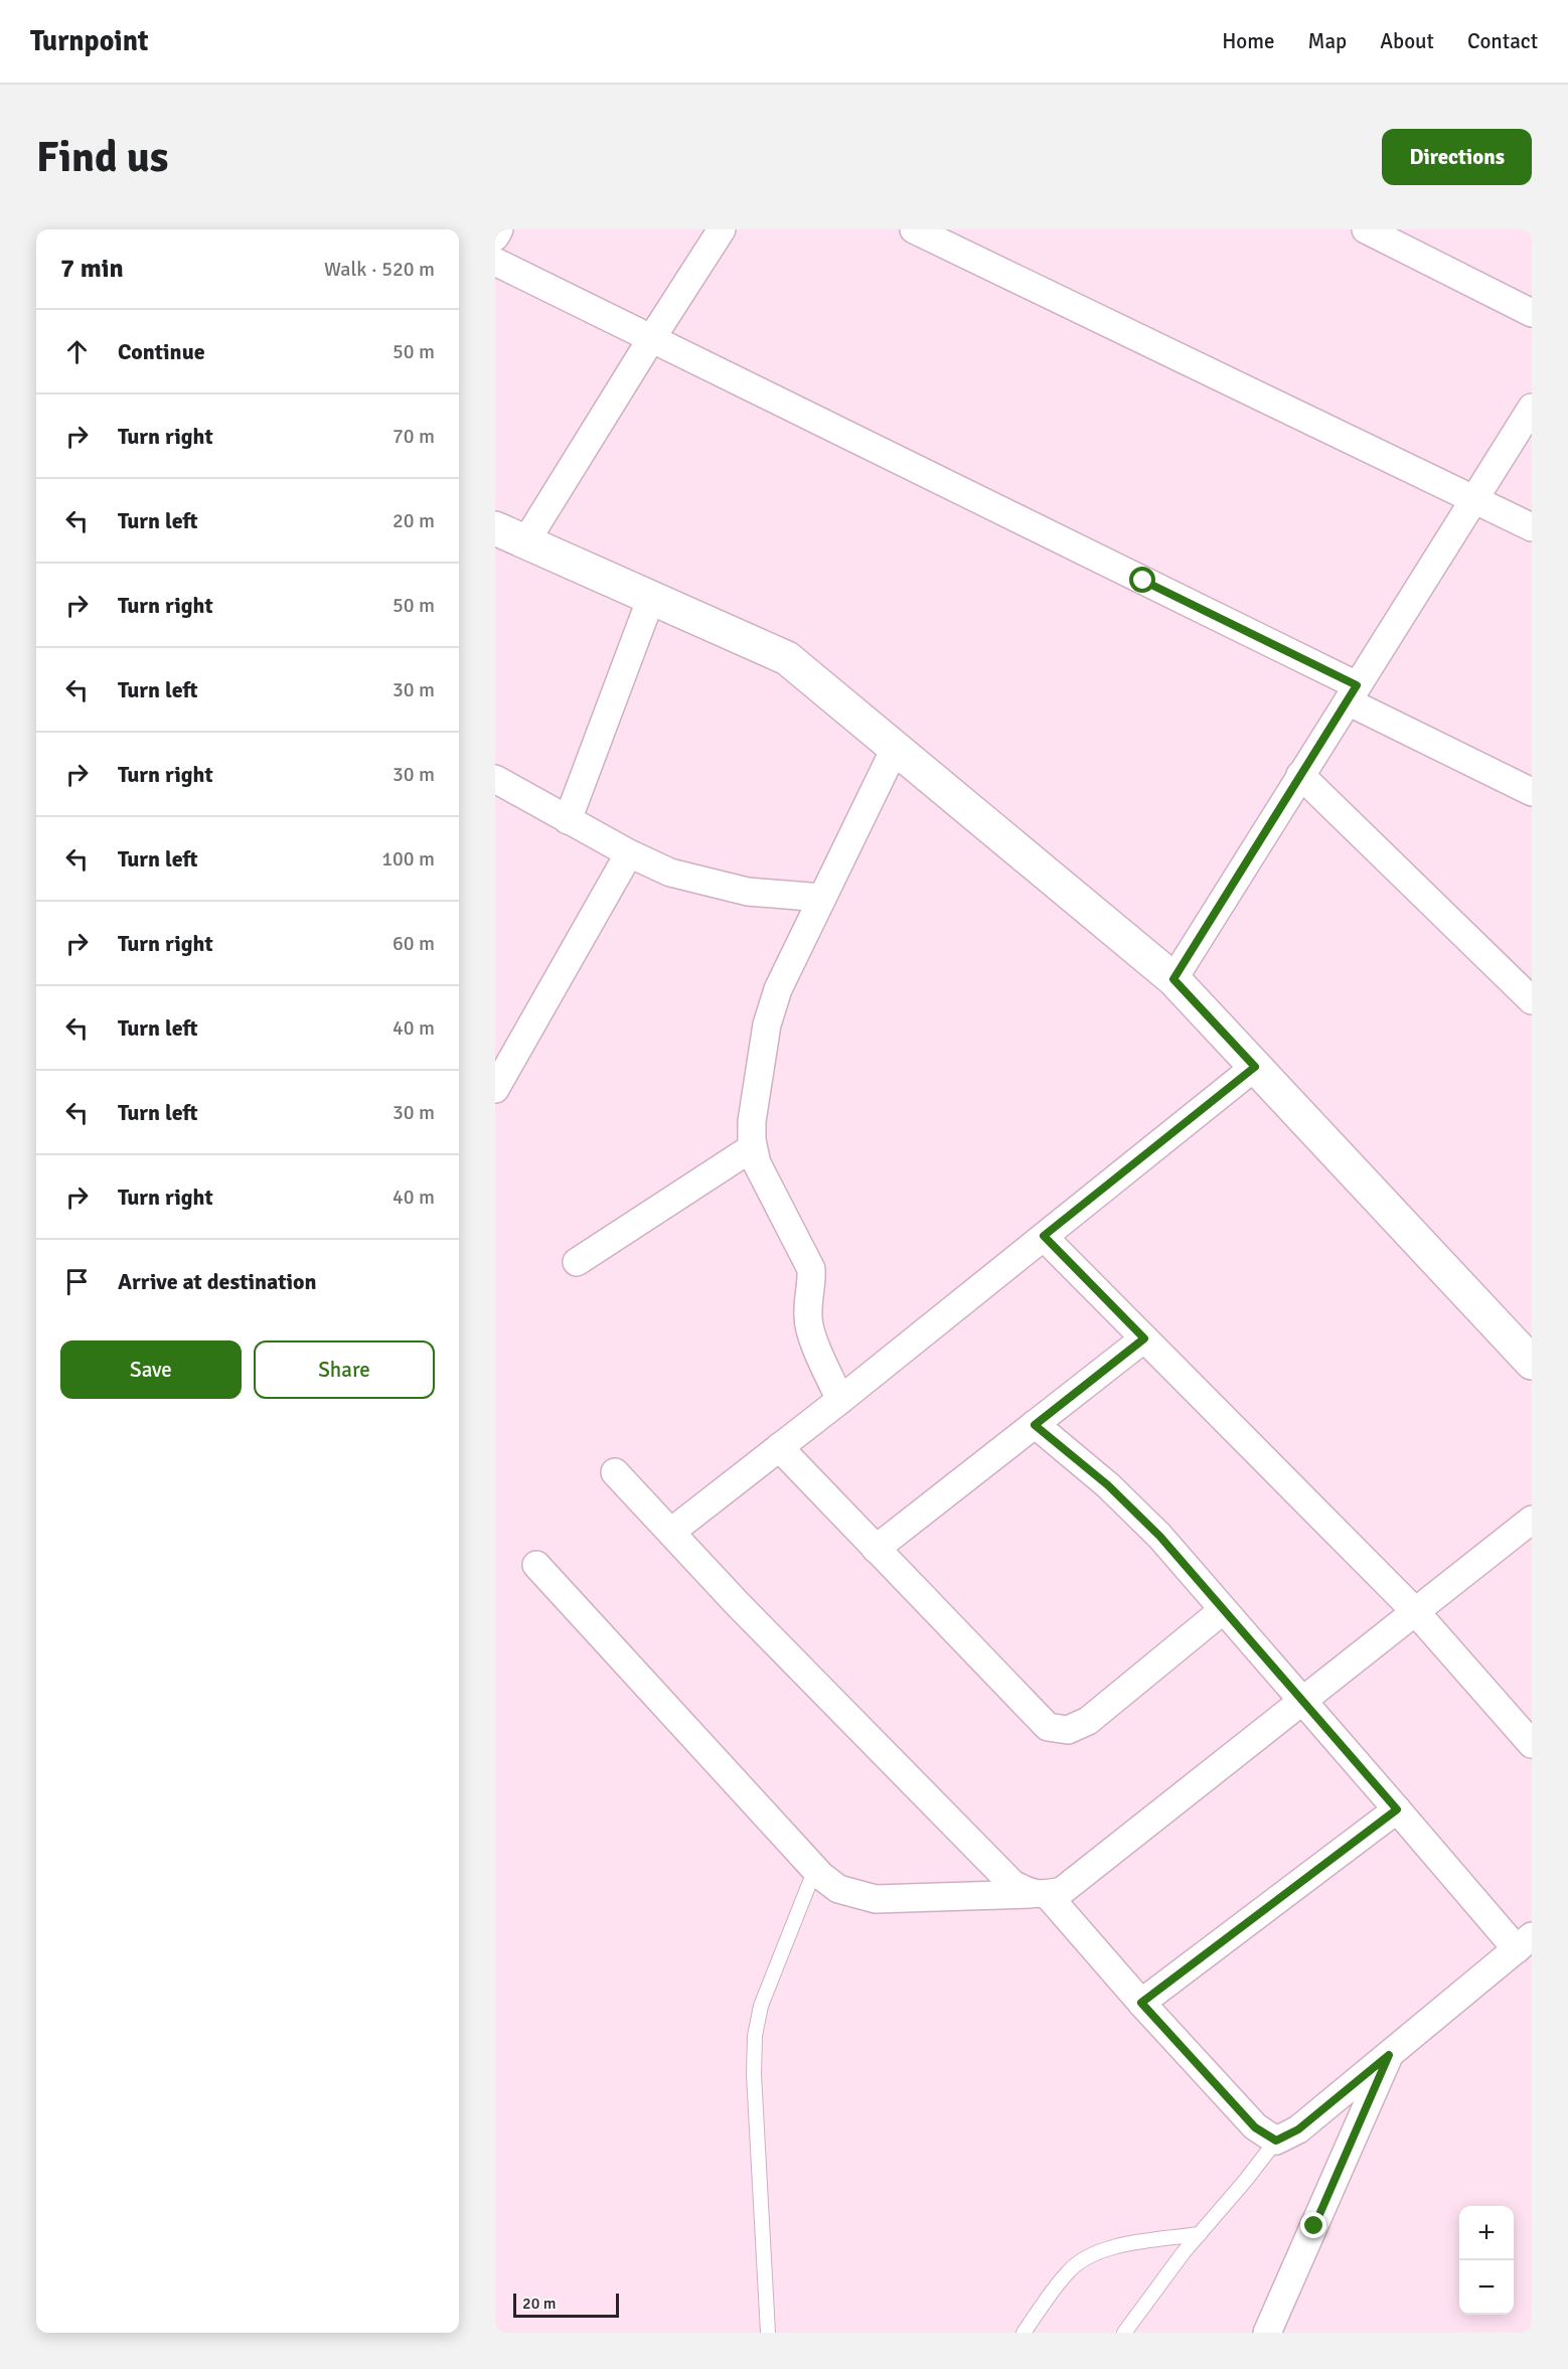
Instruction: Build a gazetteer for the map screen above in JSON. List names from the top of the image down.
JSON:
{
  "scale_bar": "20 m",
  "page": {
    "header": "Turnpoint",
    "nav": [
      "Home",
      "Map",
      "About",
      "Contact"
    ],
    "buttons": [
      "Directions",
      ["Save", "Share"]
    ],
    "title": "Find us",
    "heading": ["7 min", "Walk · 520 m"],
    "list": [
      ["Continue", "50 m"],
      ["Turn right", "70 m"],
      ["Turn left", "20 m"],
      ["Turn right", "50 m"],
      ["Turn left", "30 m"],
      ["Turn right", "30 m"],
      ["Turn left", "100 m"],
      ["Turn right", "60 m"],
      ["Turn left", "40 m"],
      ["Turn left", "30 m"],
      ["Turn right", "40 m"],
      "Arrive at destination"
    ],
    "map_buttons": ["+", "−"],
    "scale": "20 m"
  }
}
